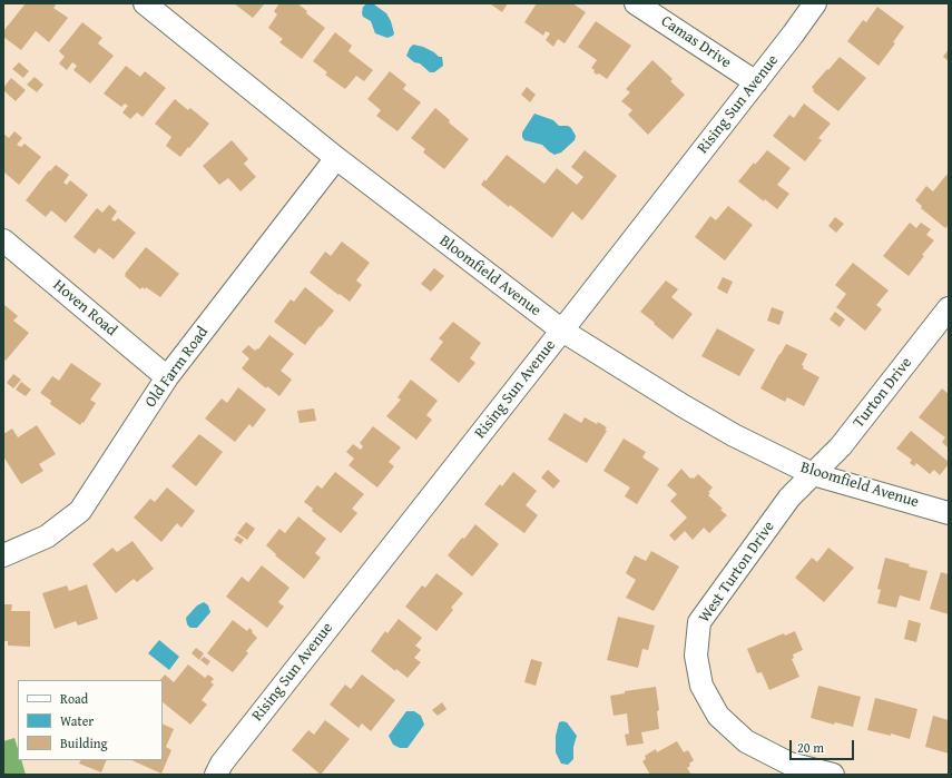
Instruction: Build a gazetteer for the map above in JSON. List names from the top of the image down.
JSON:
{
  "streets": {
    "street": [
      "Camas Drive",
      "Rising Sun Avenue",
      "Bloomfield Avenue",
      "Hoven Road",
      "Old Farm Road",
      "Turton Drive",
      "West Turton Drive"
    ]
  },
  "crossings": [
    ["Camas Drive", "Rising Sun Avenue"],
    ["Rising Sun Avenue", "Bloomfield Avenue"],
    ["Bloomfield Avenue", "Old Farm Road"],
    ["Bloomfield Avenue", "Turton Drive"],
    ["Bloomfield Avenue", "West Turton Drive"],
    ["Hoven Road", "Old Farm Road"],
    ["Turton Drive", "West Turton Drive"]
  ],
  "legend": ["Road", "Water", "Building"],
  "scale_bar": "20 m"
}
